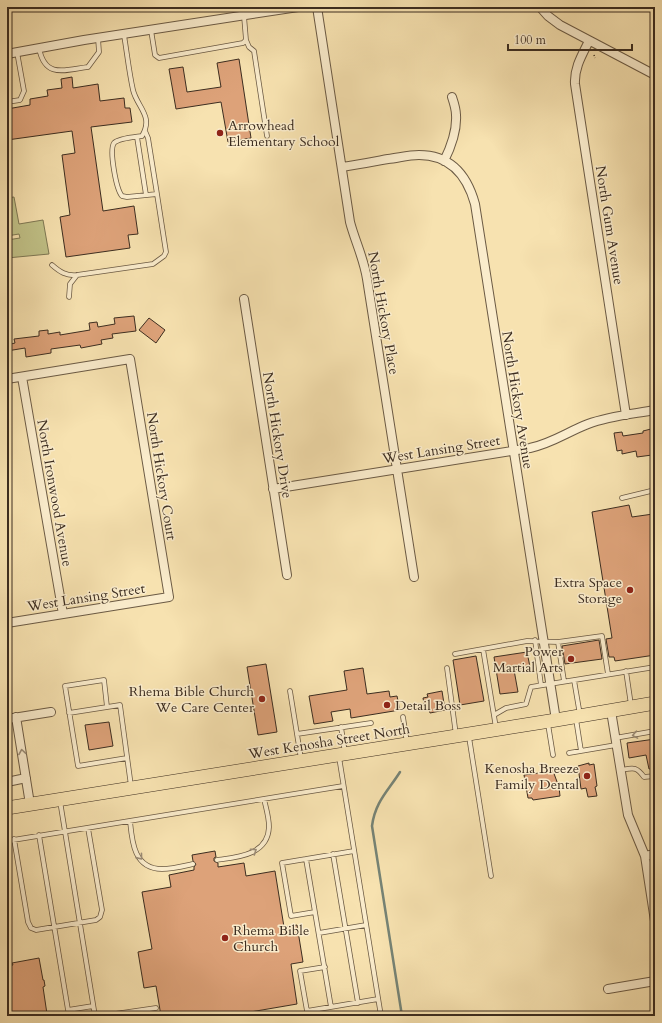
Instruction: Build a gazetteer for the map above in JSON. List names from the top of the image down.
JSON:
{
  "streets": {
    "main road": ["West Kenosha Street North"],
    "street": [
      "North Gum Avenue",
      "North Hickory Place",
      "North Hickory Avenue",
      "North Hickory Drive",
      "West Lansing Street",
      "North Hickory Court",
      "North Ironwood Avenue"
    ]
  },
  "crossings": [
    ["North Gum Avenue", "West Lansing Street"],
    ["North Hickory Place", "West Lansing Street"],
    ["North Hickory Avenue", "West Lansing Street"],
    ["North Hickory Avenue", "West Kenosha Street North"],
    ["North Hickory Drive", "West Lansing Street"],
    ["West Lansing Street", "North Hickory Court"],
    ["West Lansing Street", "North Ironwood Avenue"],
    ["North Hickory Court", "North Ironwood Avenue"]
  ],
  "places": [
    "Arrowhead Elementary School",
    "Extra Space Storage",
    "Power Martial Arts",
    "Rhema Bible Church We Care Center",
    "Detail Boss",
    "Kenosha Breeze Family Dental",
    "Rhema Bible Church"
  ],
  "scale_bar": "100 m"
}
